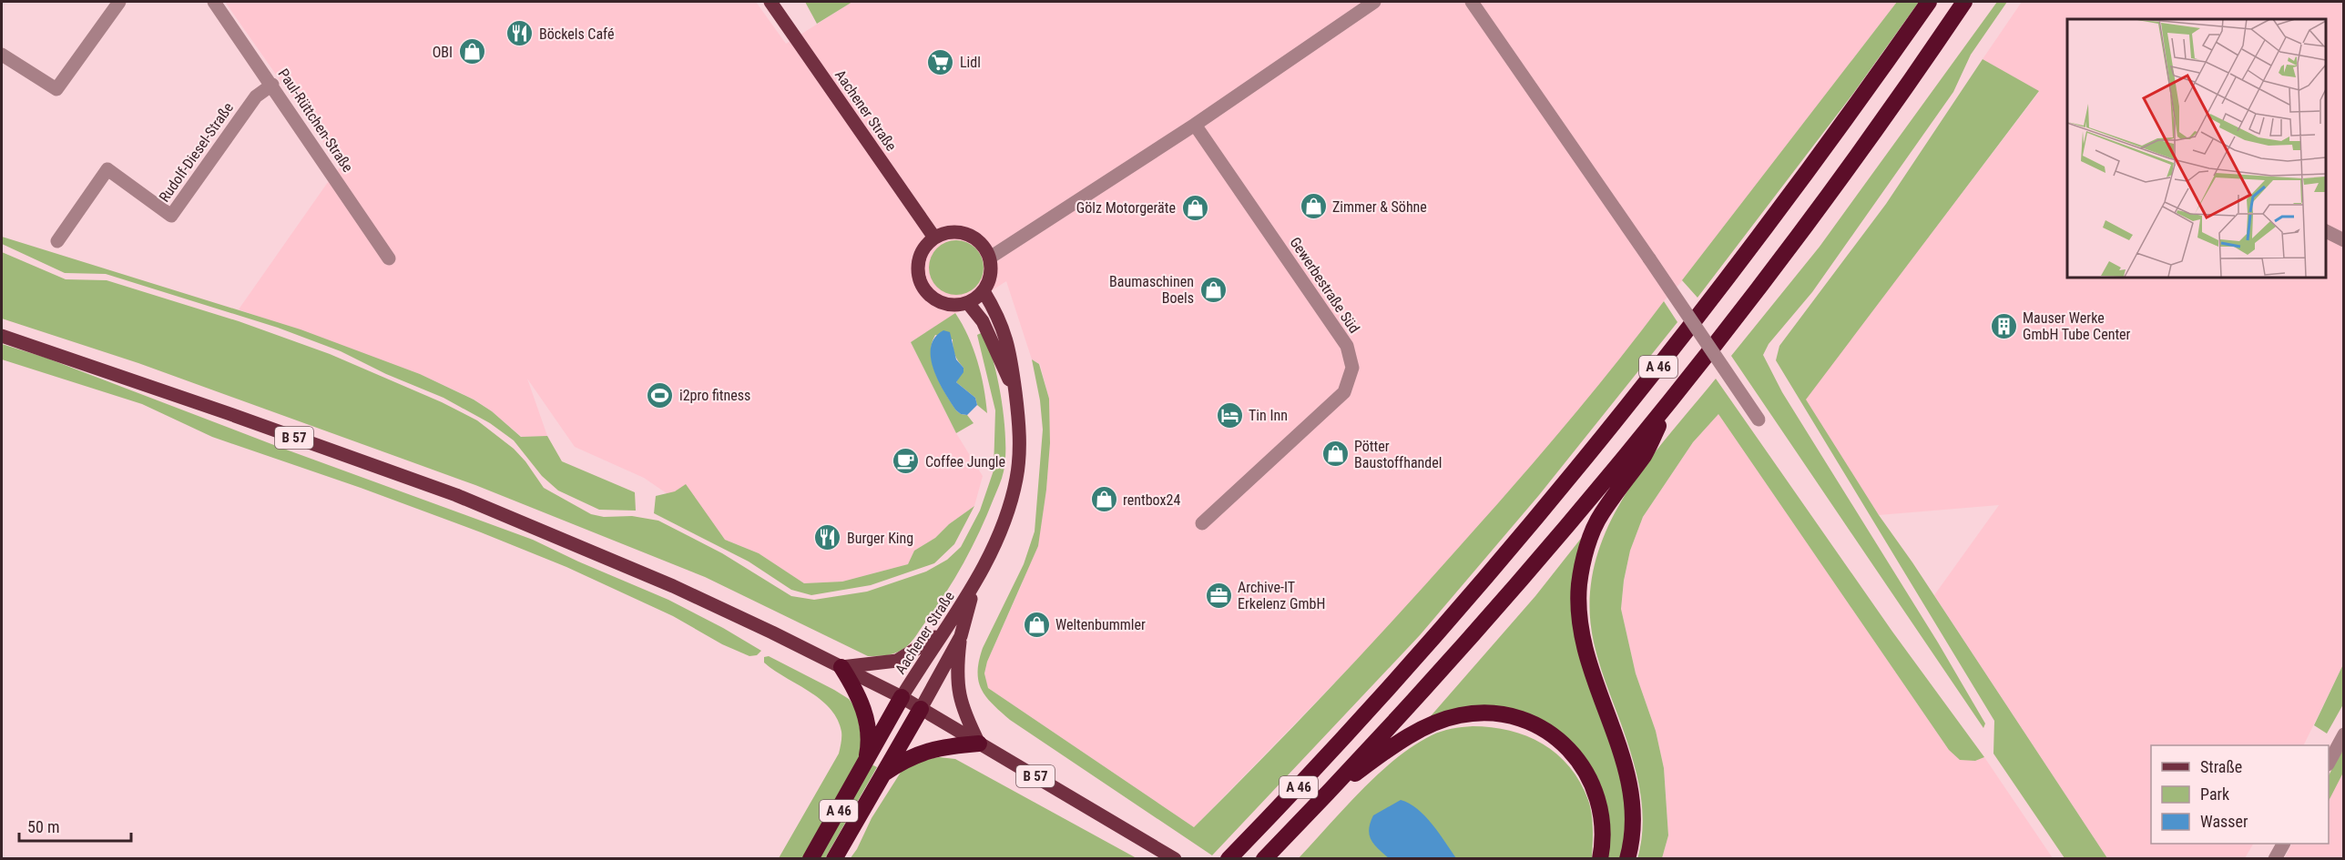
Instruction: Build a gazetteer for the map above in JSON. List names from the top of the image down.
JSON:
{
  "streets": {
    "highway": ["A 46"],
    "main road": ["Aachener Straße", "B 57"],
    "street": ["Paul-Rüttchen-Straße", "Rudolf-Diesel-Straße", "Gewerbestraße Süd"]
  },
  "crossings": [
    ["Aachener Straße", "B 57"],
    ["Paul-Rüttchen-Straße", "Rudolf-Diesel-Straße"]
  ],
  "places": {
    "restaurant": ["Böckels Café", "Burger King"],
    "shop": [
      "OBI",
      "Zimmer & Söhne",
      "Gölz Motorgeräte",
      "Baumaschinen Boels",
      "Pötter Baustoffhandel",
      "rentbox24",
      "Weltenbummler"
    ],
    "supermarket": ["Lidl"],
    "building": ["Mauser Werke GmbH Tube Center"],
    "sports": ["i2pro fitness"],
    "hotel": ["Tin Inn"],
    "cafe": ["Coffee Jungle"],
    "office": ["Archive-IT Erkelenz GmbH"]
  },
  "legend": ["Straße", "Park", "Wasser"],
  "scale_bar": "50 m"
}
